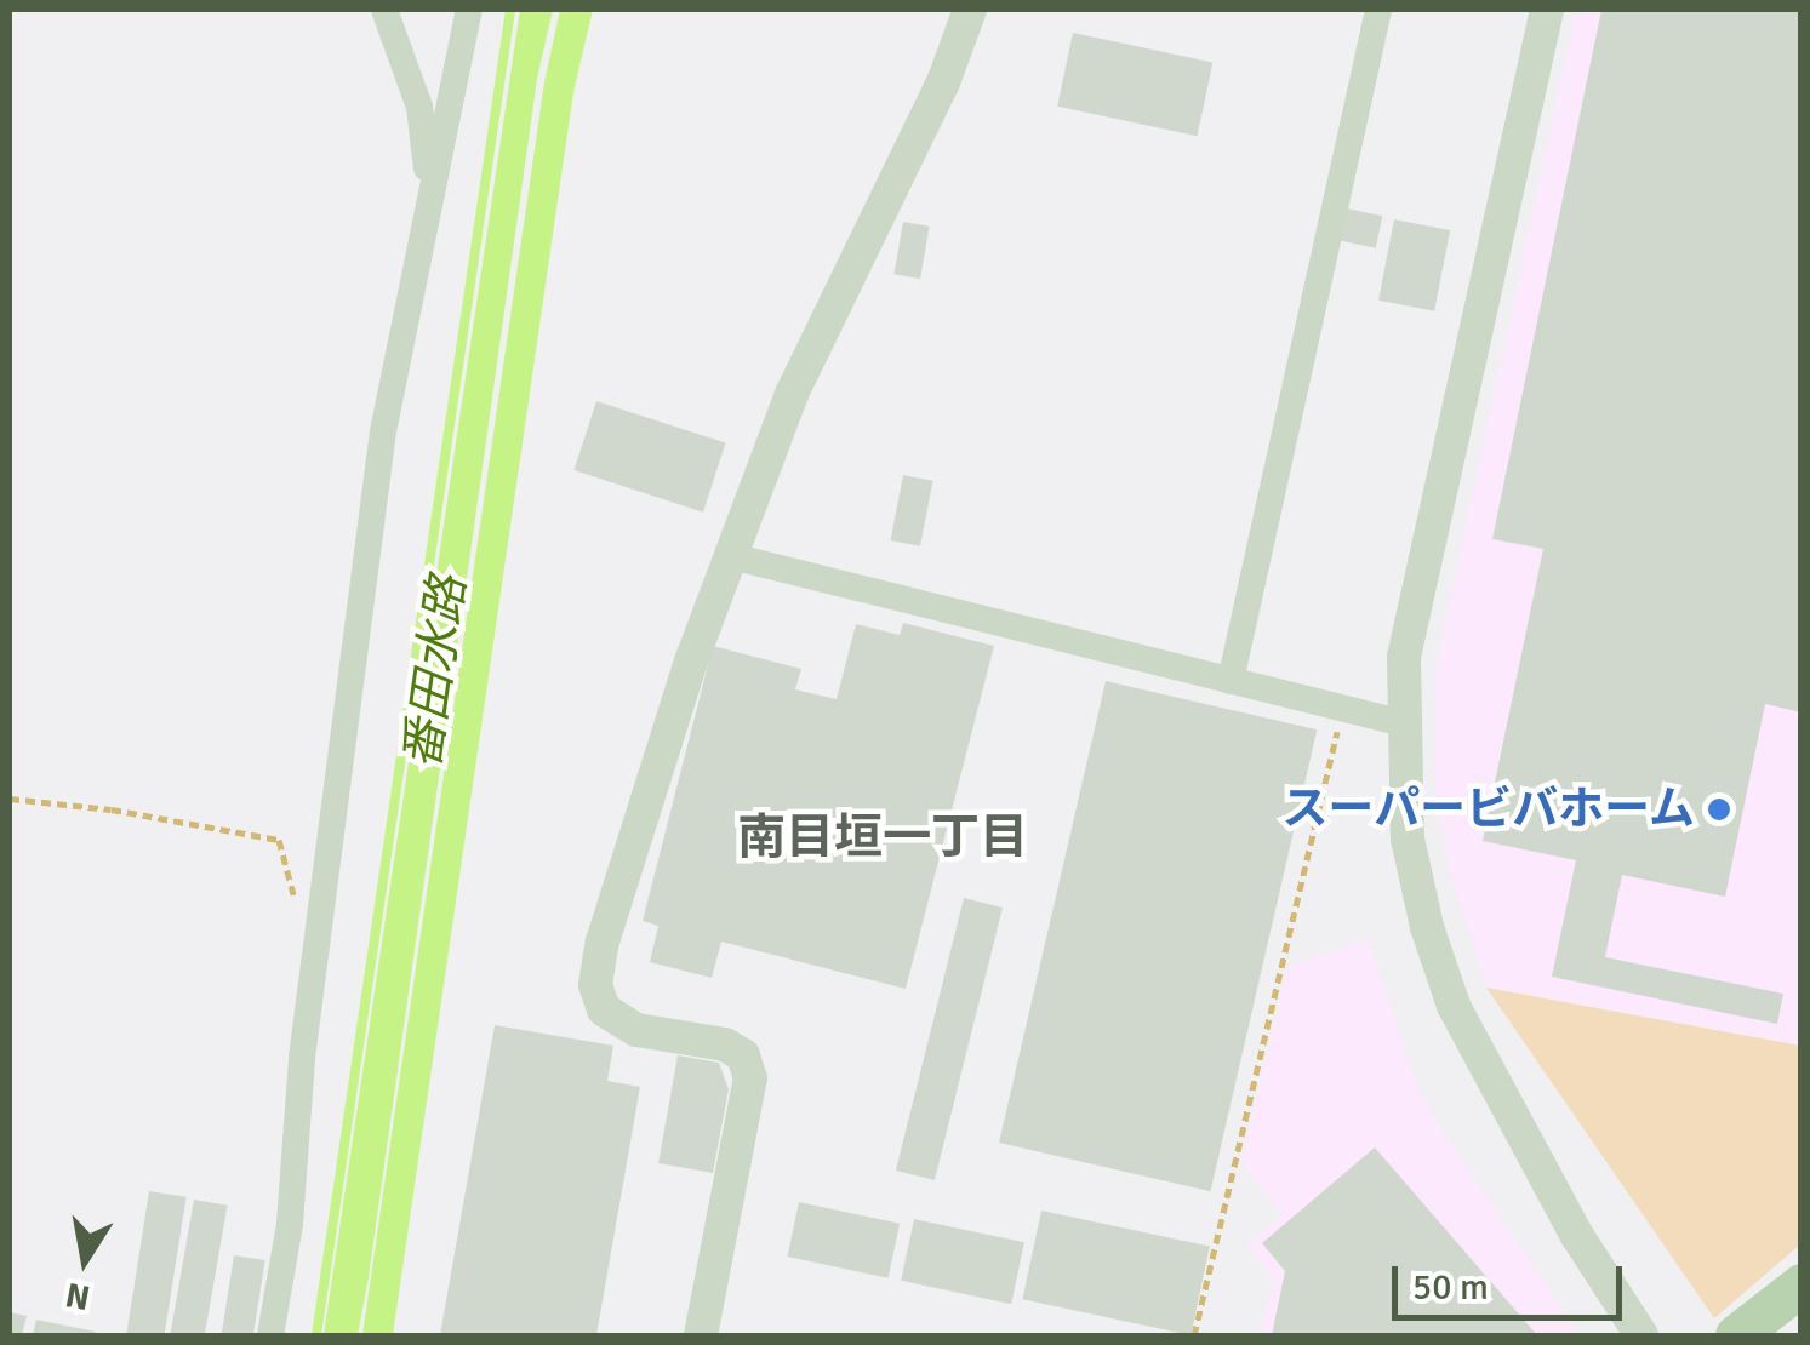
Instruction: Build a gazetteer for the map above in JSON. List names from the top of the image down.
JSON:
{
  "districts": ["南目垣一丁目"],
  "water": ["番田水路"],
  "places": ["スーパービバホーム"],
  "scale_bar": "50 m",
  "north": "bottom"
}
